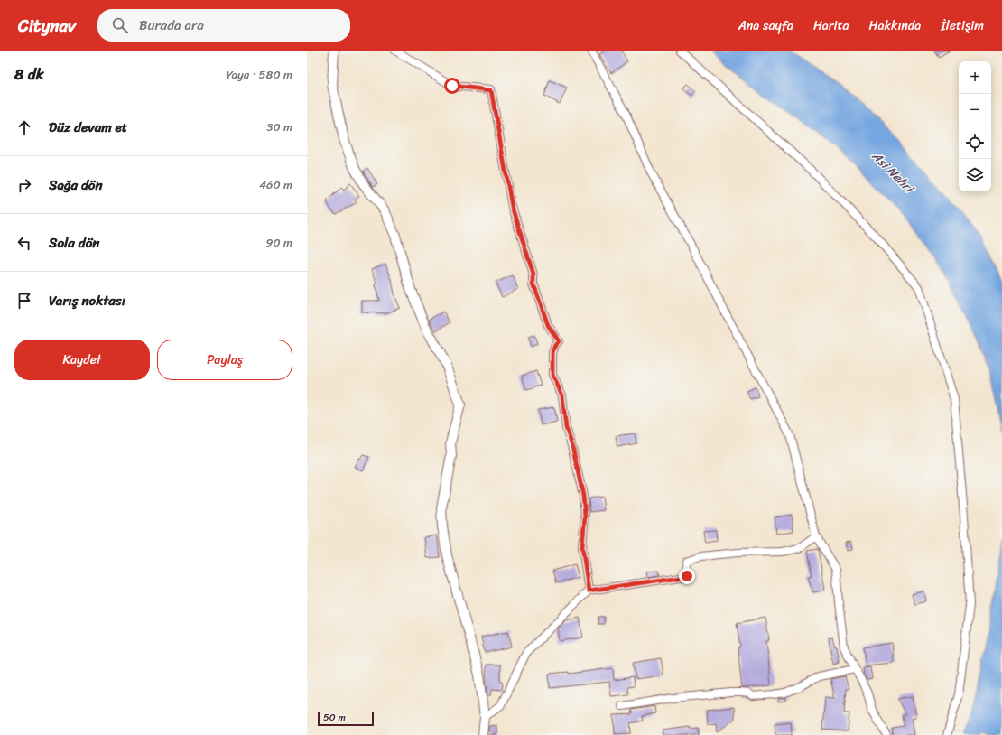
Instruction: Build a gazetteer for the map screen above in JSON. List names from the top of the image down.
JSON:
{
  "water": ["Asi Nehri"],
  "scale_bar": "50 m",
  "page": {
    "header": "Citynav",
    "search": "Burada ara",
    "nav": [
      "Ana sayfa",
      "Harita",
      "Hakkında",
      "İletişim"
    ],
    "heading": ["8 dk", "Yaya · 580 m"],
    "map_buttons": ["+", "−"],
    "list": [
      ["Düz devam et", "30 m"],
      ["Sağa dön", "460 m"],
      ["Sola dön", "90 m"],
      "Varış noktası"
    ],
    "buttons": ["Kaydet", "Paylaş"],
    "scale": "50 m"
  }
}
